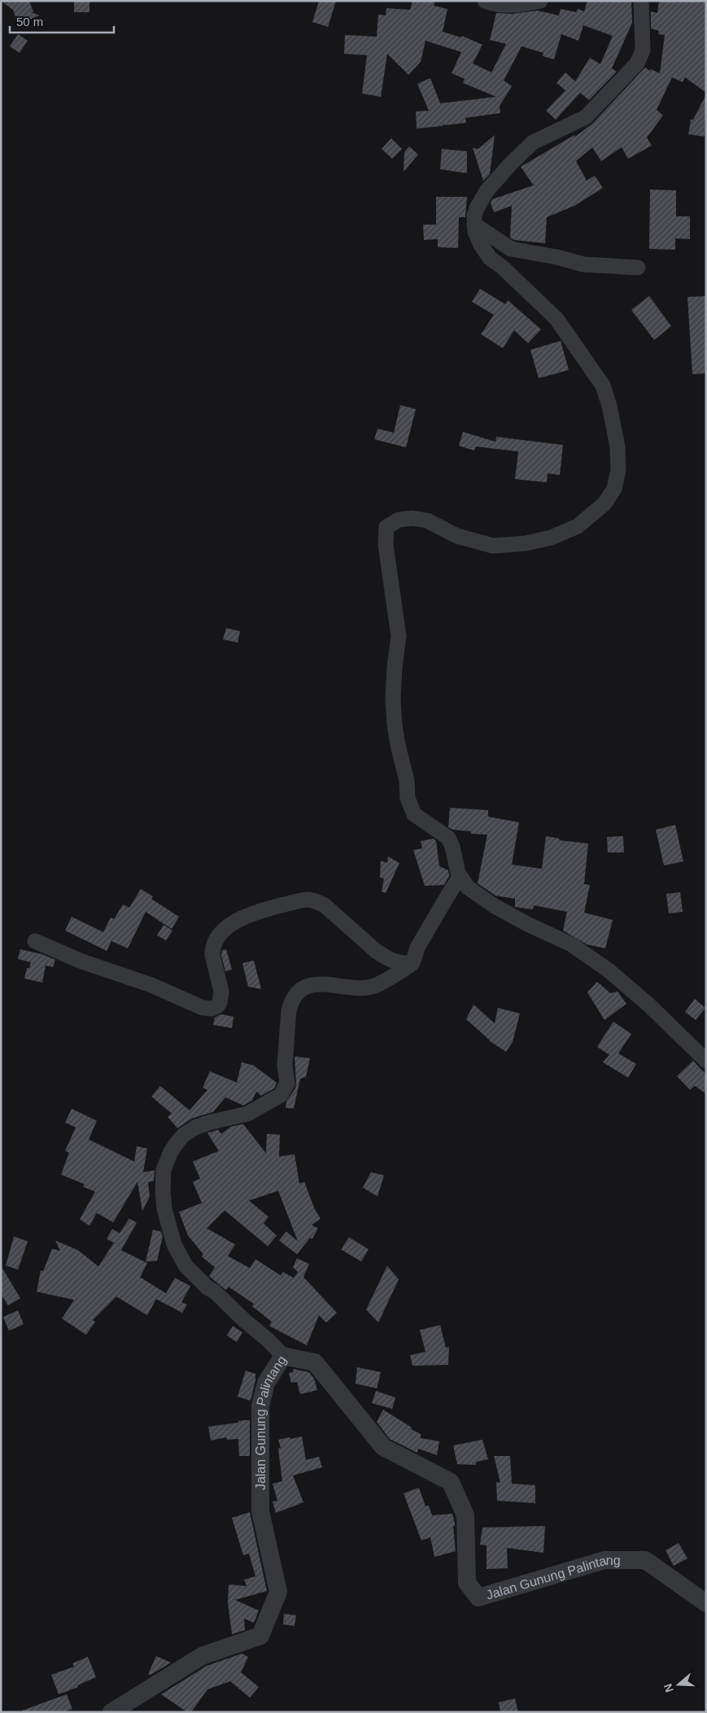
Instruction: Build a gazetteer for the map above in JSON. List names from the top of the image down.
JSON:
{
  "streets": {
    "street": ["Jalan Gunung Palintang"]
  },
  "scale_bar": "50 m",
  "north": "left"
}
